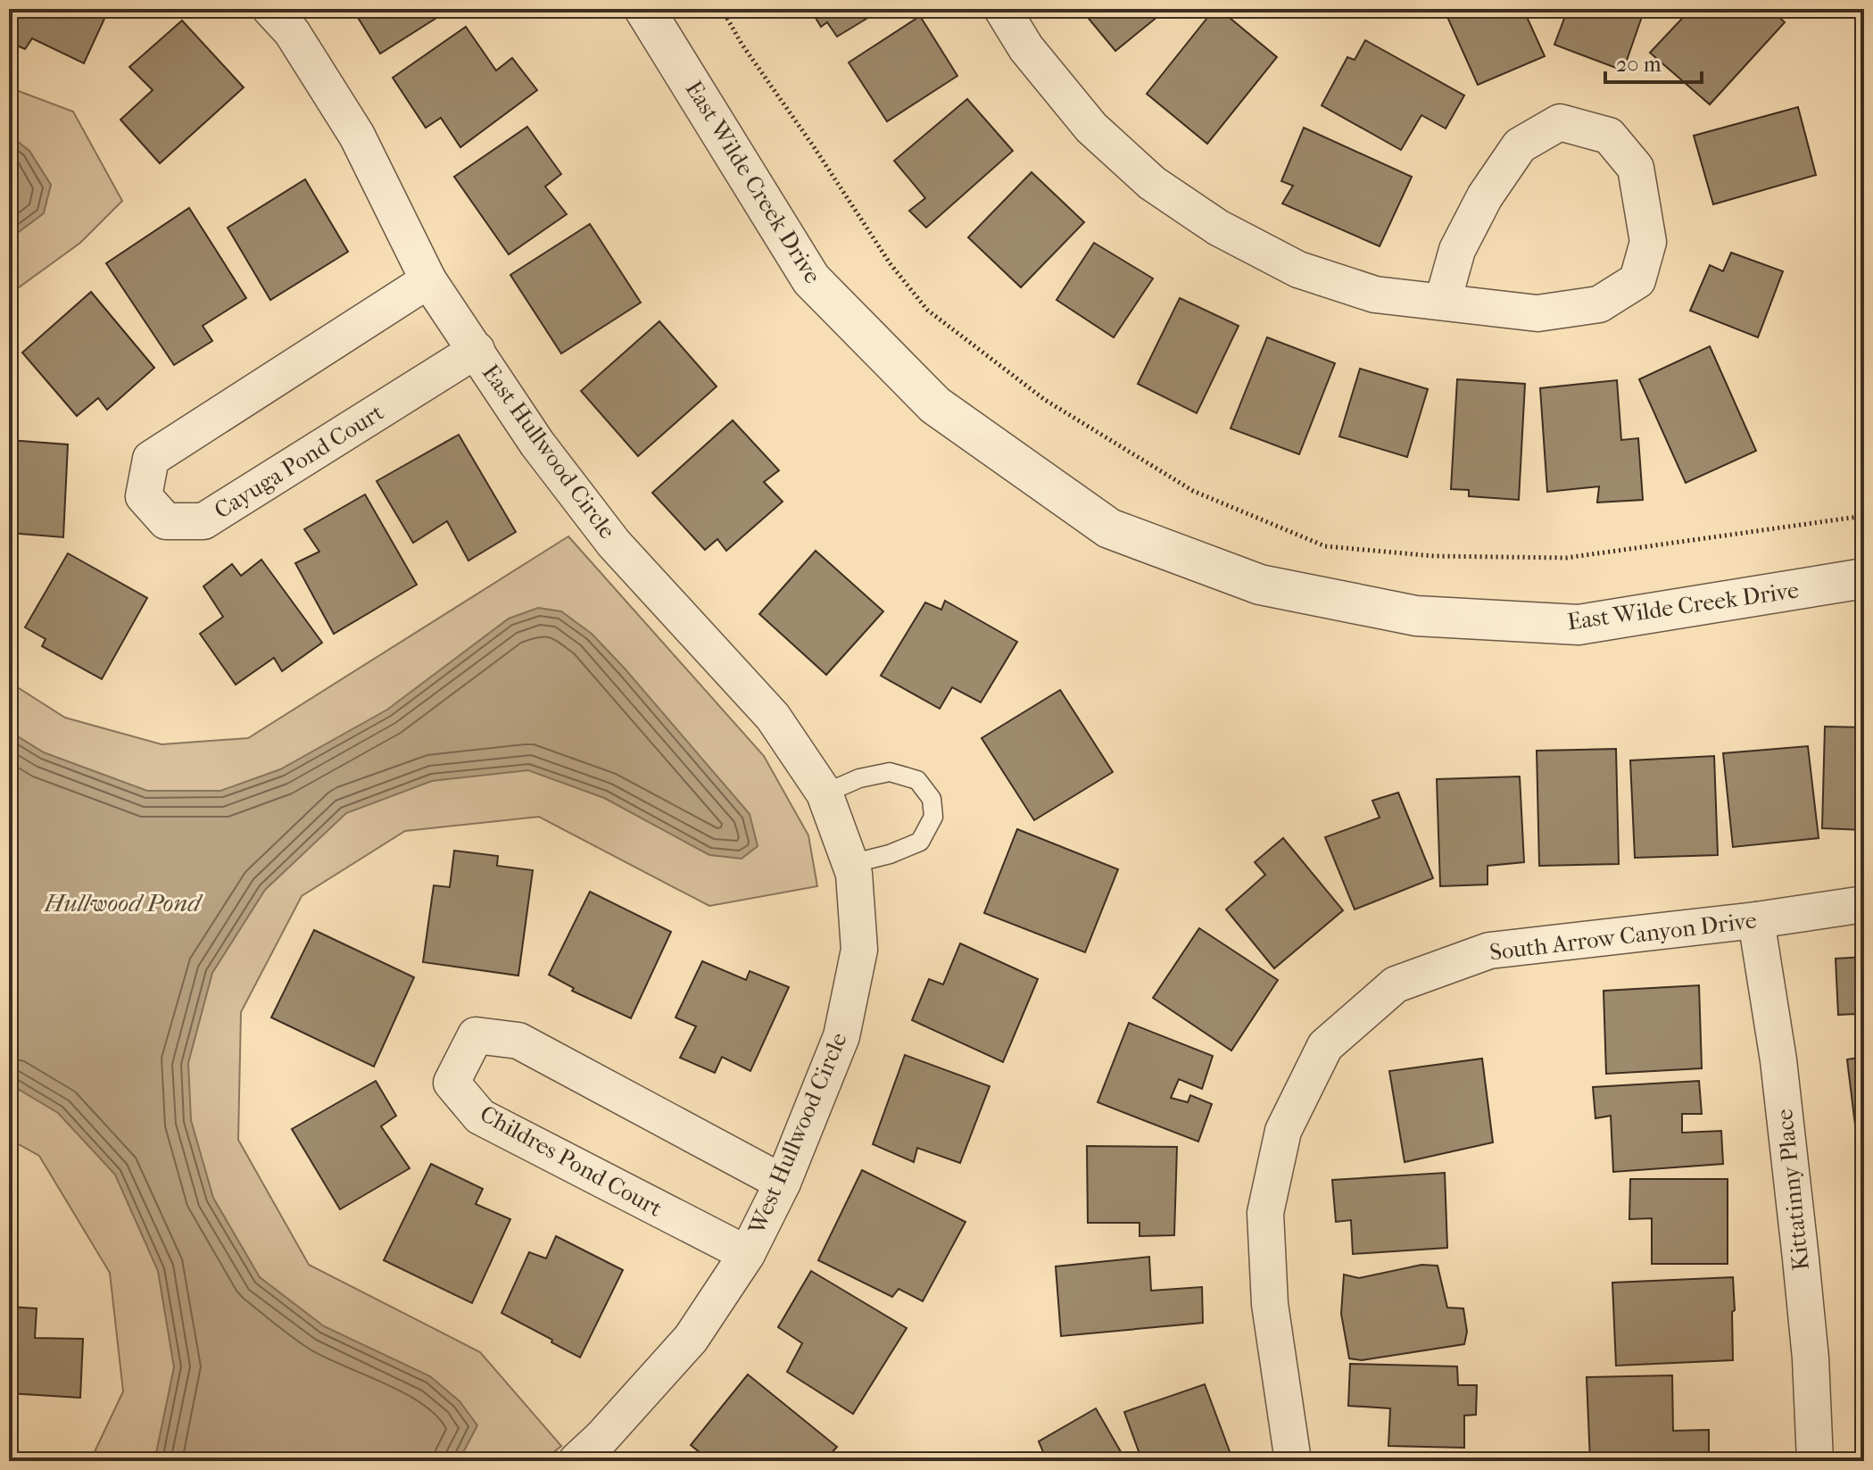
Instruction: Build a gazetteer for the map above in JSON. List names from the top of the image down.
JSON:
{
  "streets": {
    "street": [
      "East Wilde Creek Drive",
      "East Hullwood Circle",
      "Cayuga Pond Court",
      "South Arrow Canyon Drive",
      "West Hullwood Circle",
      "Childres Pond Court",
      "Kittatinny Place"
    ]
  },
  "crossings": [
    ["East Hullwood Circle", "Cayuga Pond Court"],
    ["East Hullwood Circle", "West Hullwood Circle"],
    ["South Arrow Canyon Drive", "Kittatinny Place"],
    ["West Hullwood Circle", "Childres Pond Court"]
  ],
  "water": ["Hullwood Pond"],
  "scale_bar": "20 m"
}
